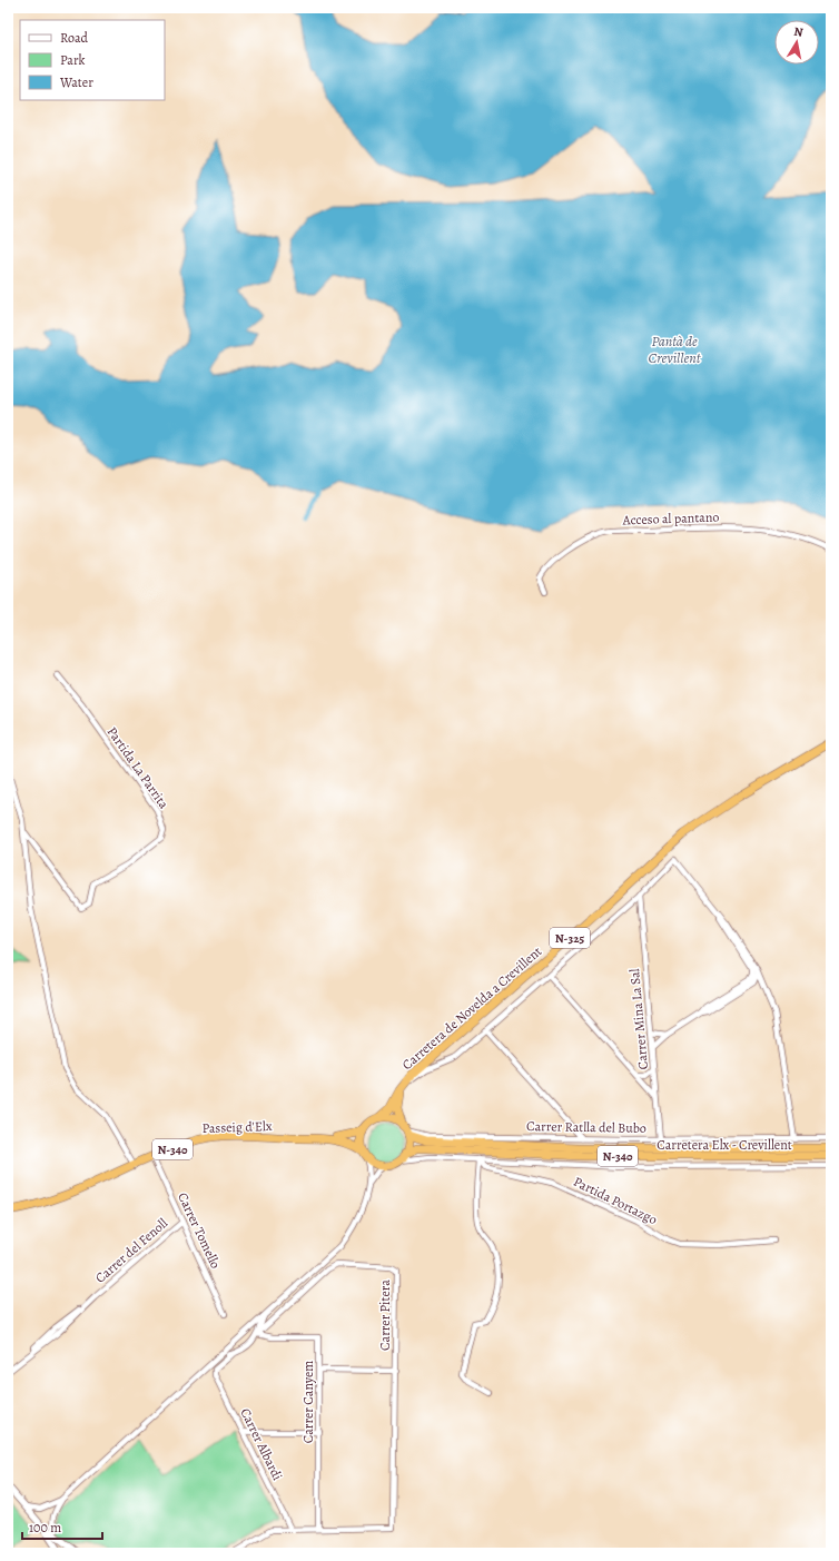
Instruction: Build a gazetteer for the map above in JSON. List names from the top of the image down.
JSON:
{
  "streets": {
    "highway": [
      "N-325",
      "Carretera de Novelda a Crevillent",
      "Passeig d'Elx",
      "Carretera Elx - Crevillent",
      "N-340"
    ],
    "street": [
      "Acceso al pantano",
      "Partida La Parrita",
      "Carrer Mina La Sal",
      "Carrer Ratlla del Bubo",
      "Partida Portazgo",
      "Carrer Tomello",
      "Carrer del Fenoll",
      "Carrer Pitera",
      "Carrer Canyem",
      "Carrer Albardi"
    ]
  },
  "crossings": [
    ["Partida La Parrita", "Passeig d'Elx"],
    ["Carretera de Novelda a Crevillent", "Carrer Ratlla del Bubo"],
    ["Carretera de Novelda a Crevillent", "Carretera Elx - Crevillent"],
    ["Carretera de Novelda a Crevillent", "N-340"],
    ["Carrer Mina La Sal", "Carrer Ratlla del Bubo"],
    ["Passeig d'Elx", "N-340"],
    ["Passeig d'Elx", "Carrer Tomello"],
    ["Carrer Ratlla del Bubo", "Carretera Elx - Crevillent"],
    ["Carrer Ratlla del Bubo", "N-340"],
    ["Carretera Elx - Crevillent", "N-340"],
    ["Carrer Tomello", "Carrer del Fenoll"],
    ["Carrer Pitera", "Carrer Canyem"]
  ],
  "water": ["Pantà de Crevillent"],
  "legend": ["Road", "Park", "Water"],
  "scale_bar": "100 m",
  "north": "top"
}
